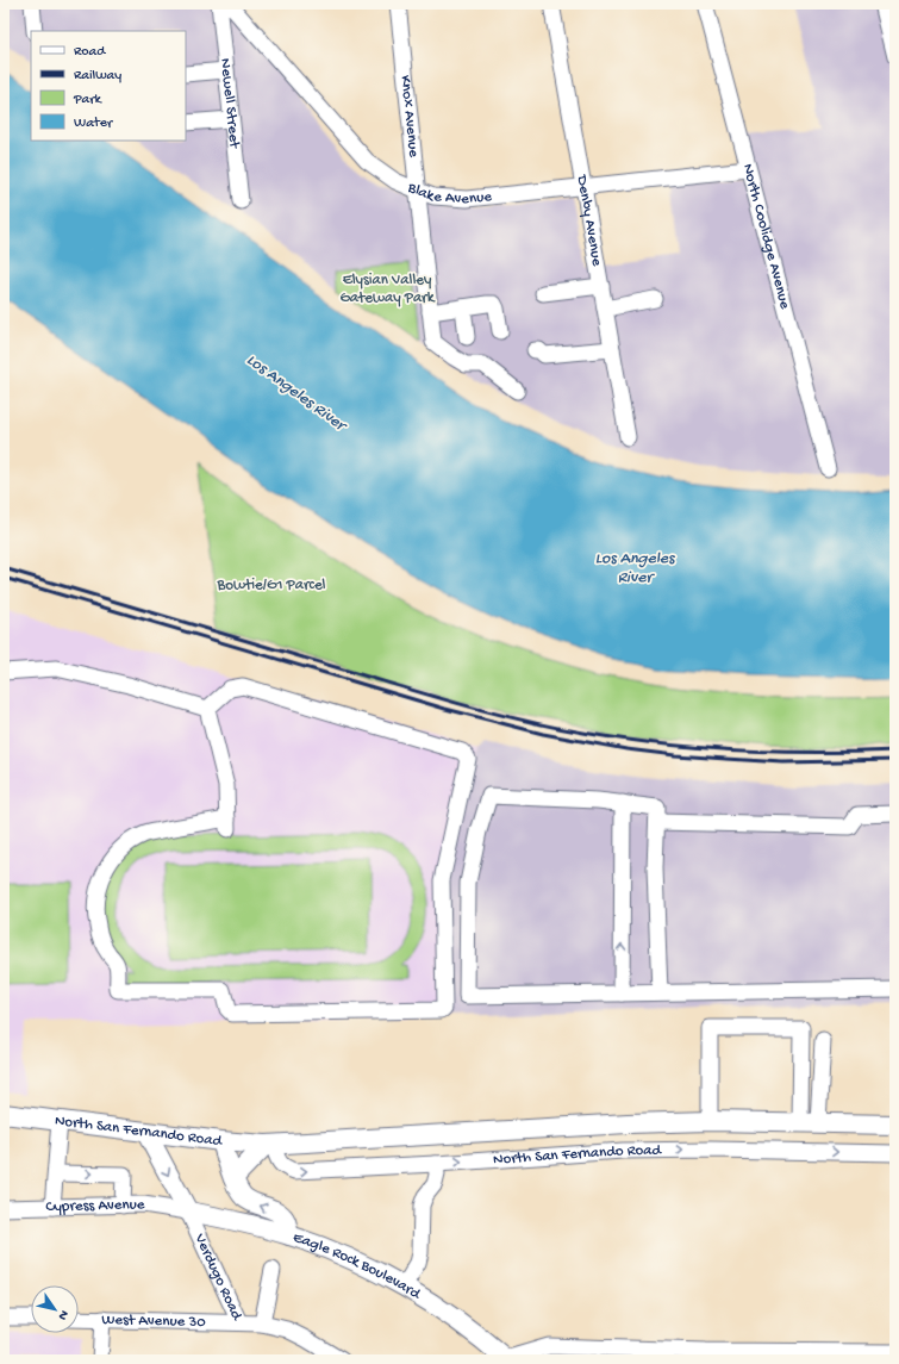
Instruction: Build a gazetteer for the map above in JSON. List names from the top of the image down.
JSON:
{
  "streets": {
    "main road": ["North San Fernando Road", "Eagle Rock Boulevard", "Verdugo Road"],
    "street": [
      "Newell Street",
      "Knox Avenue",
      "Blake Avenue",
      "Denby Avenue",
      "North Coolidge Avenue",
      "Cypress Avenue",
      "West Avenue 30"
    ]
  },
  "crossings": [
    ["Knox Avenue", "Blake Avenue"],
    ["Blake Avenue", "Denby Avenue"],
    ["Blake Avenue", "North Coolidge Avenue"],
    ["North San Fernando Road", "Verdugo Road"],
    ["Cypress Avenue", "Eagle Rock Boulevard"],
    ["Cypress Avenue", "Verdugo Road"],
    ["Eagle Rock Boulevard", "Verdugo Road"],
    ["Verdugo Road", "West Avenue 30"]
  ],
  "water": ["Los Angeles River"],
  "parks": ["Elysian Valley Gateway Park", "Bowtie/G1 Parcel"],
  "legend": [
    "Road",
    "Railway",
    "Park",
    "Water"
  ],
  "north": "bottom right"
}
